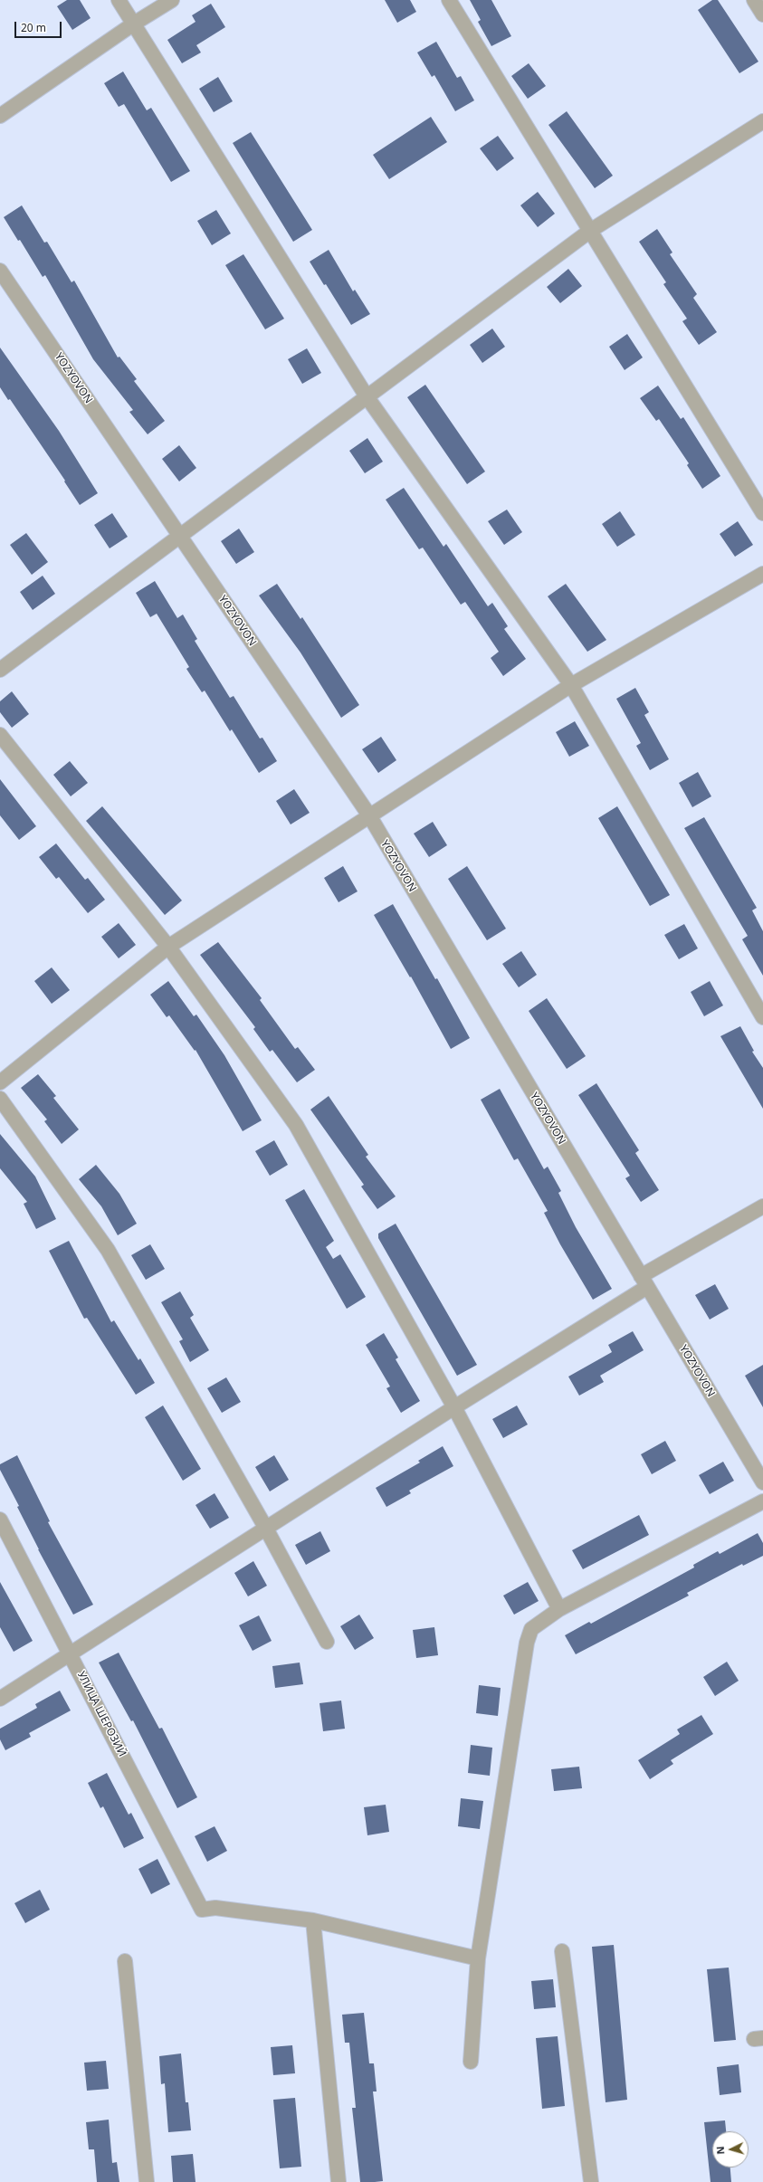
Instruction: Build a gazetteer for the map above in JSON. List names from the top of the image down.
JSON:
{
  "streets": {
    "street": ["YOZYOVON", "УЛИЦА ШЕРОЗИЙ"]
  },
  "scale_bar": "20 m",
  "north": "left"
}
